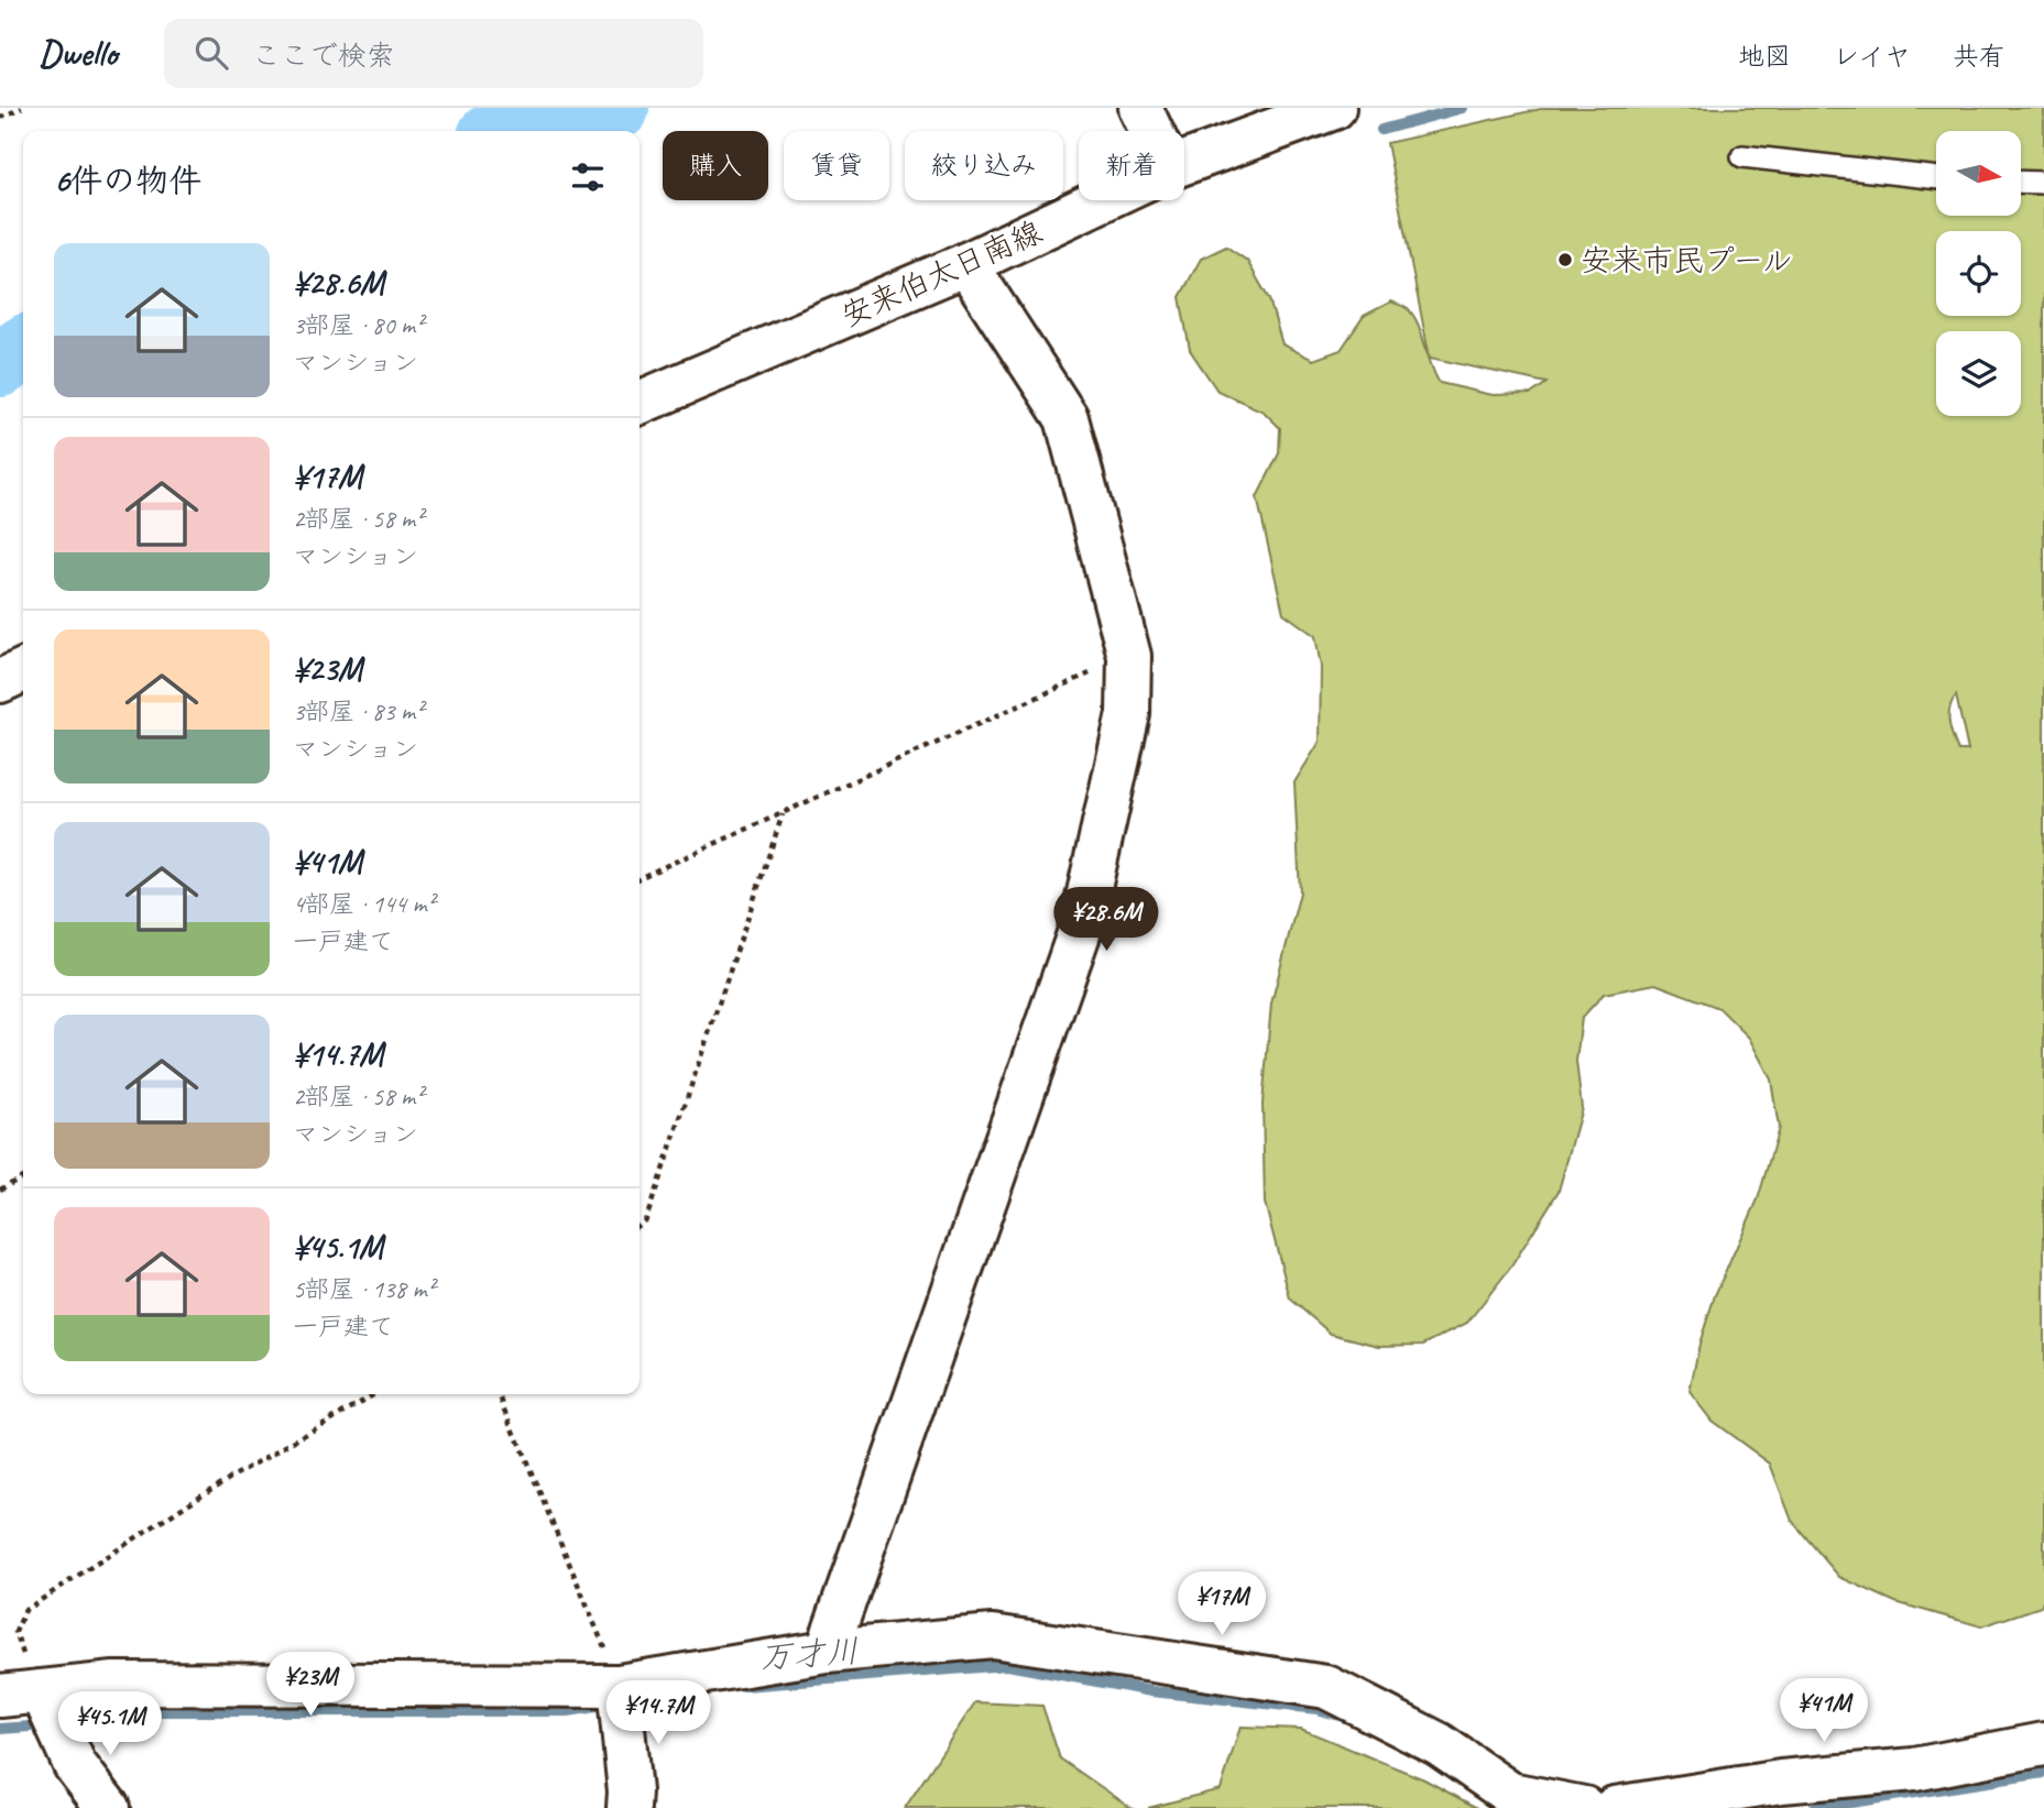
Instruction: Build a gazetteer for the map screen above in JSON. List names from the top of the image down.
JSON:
{
  "streets": {
    "street": ["安来伯太日南線"]
  },
  "water": ["万才川"],
  "places": ["安来市民プール"],
  "north": "right",
  "page": {
    "header": "Dwello",
    "search": "ここで検索",
    "nav": ["地図", "レイヤ", "共有"],
    "chip": [
      "購入",
      "賃貸",
      "絞り込み",
      "新着"
    ],
    "heading": "6件の物件",
    "list": [
      {
        "name": "¥28.6M",
        "note": "3部屋 · 80 m² · マンション"
      },
      {
        "name": "¥17M",
        "note": "2部屋 · 58 m² · マンション"
      },
      {
        "name": "¥23M",
        "note": "3部屋 · 83 m² · マンション"
      },
      {
        "name": "¥41M",
        "note": "4部屋 · 144 m² · 一戸建て"
      },
      {
        "name": "¥14.7M",
        "note": "2部屋 · 58 m² · マンション"
      },
      {
        "name": "¥45.1M",
        "note": "5部屋 · 138 m² · 一戸建て"
      }
    ],
    "price": [
      "¥28.6M",
      "¥17M",
      "¥23M",
      "¥41M",
      "¥14.7M",
      "¥45.1M"
    ]
  }
}
